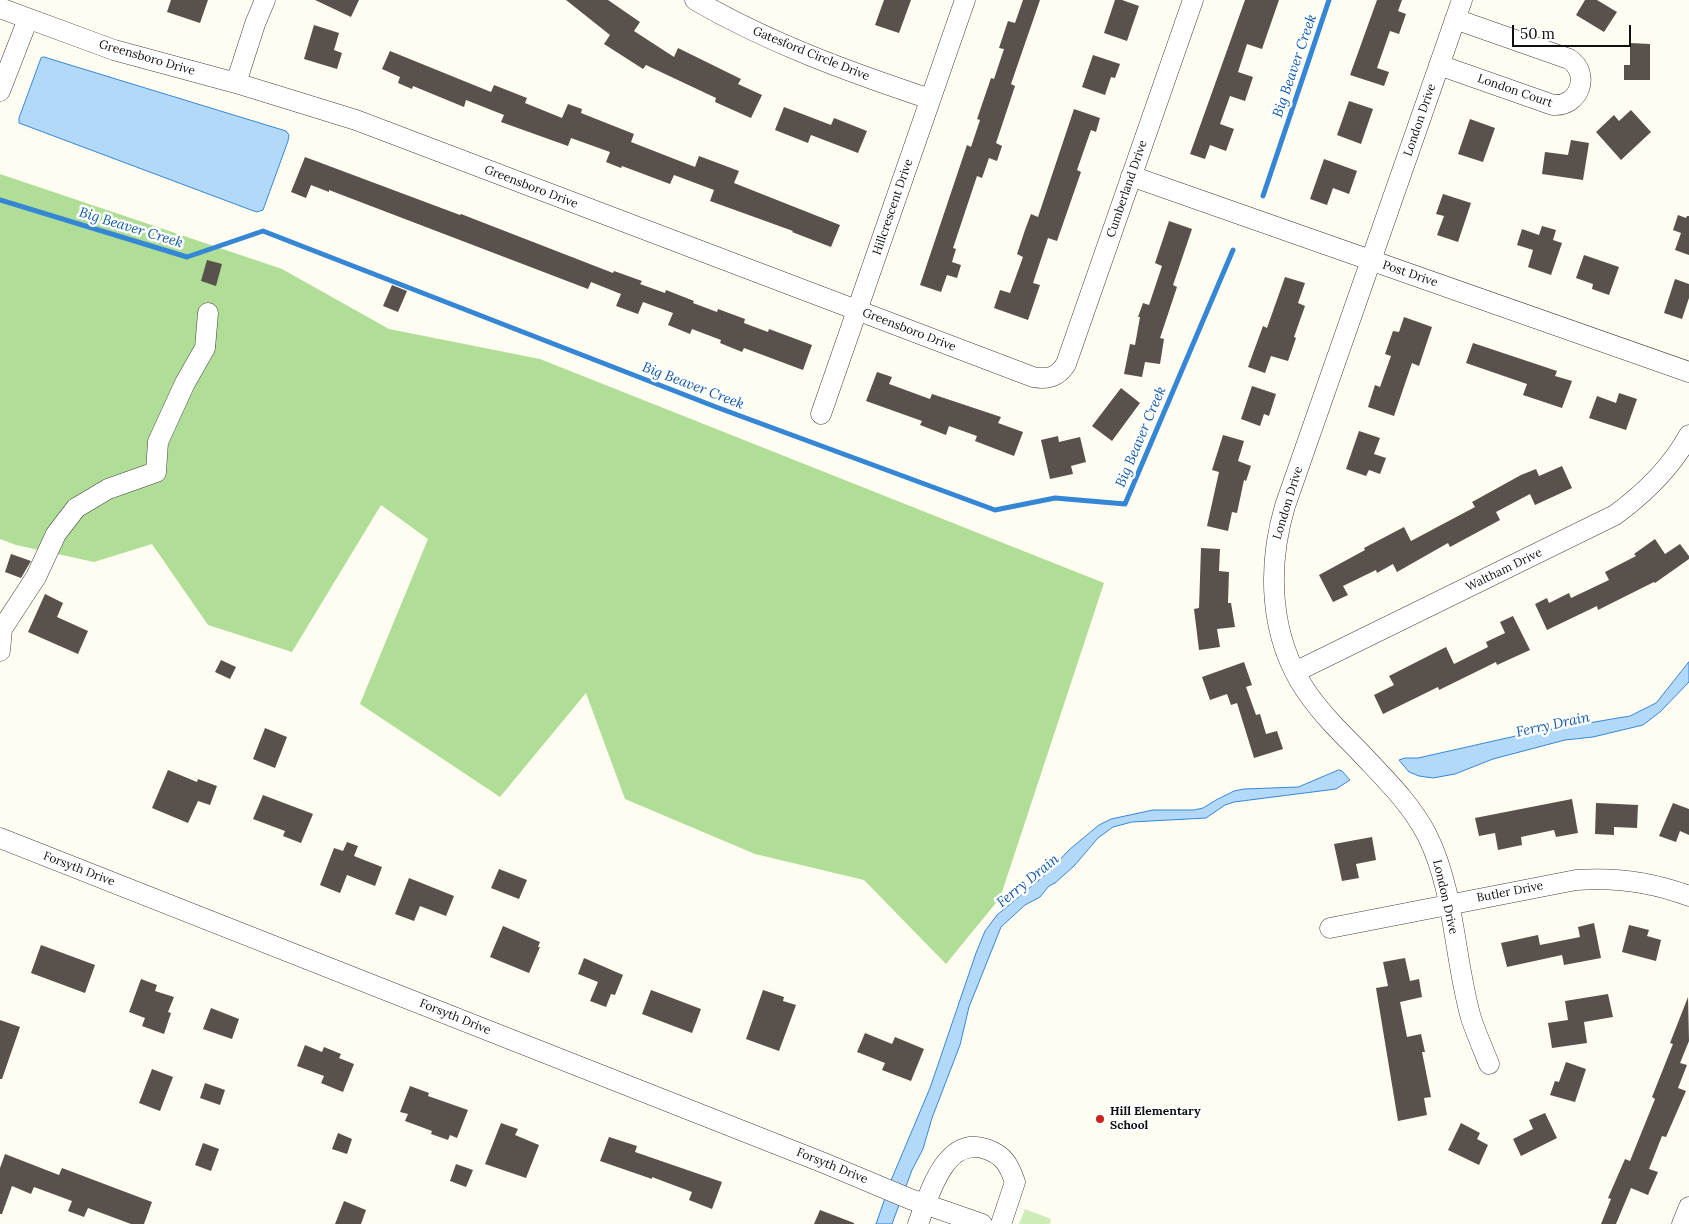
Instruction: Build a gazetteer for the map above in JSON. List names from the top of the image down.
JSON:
{
  "streets": {
    "street": [
      "Gatesford Circle Drive",
      "Greensboro Drive",
      "London Court",
      "London Drive",
      "Cumberland Drive",
      "Hillcrescent Drive",
      "Post Drive",
      "Waltham Drive",
      "Forsyth Drive",
      "Butler Drive"
    ]
  },
  "crossings": [
    ["Gatesford Circle Drive", "Hillcrescent Drive"],
    ["Greensboro Drive", "Cumberland Drive"],
    ["Greensboro Drive", "Hillcrescent Drive"],
    ["London Court", "London Drive"],
    ["London Drive", "Post Drive"],
    ["London Drive", "Waltham Drive"],
    ["London Drive", "Butler Drive"],
    ["Cumberland Drive", "Post Drive"]
  ],
  "water": ["Big Beaver Creek", "Ferry Drain"],
  "places": ["Hill Elementary School"],
  "scale_bar": "50 m"
}
